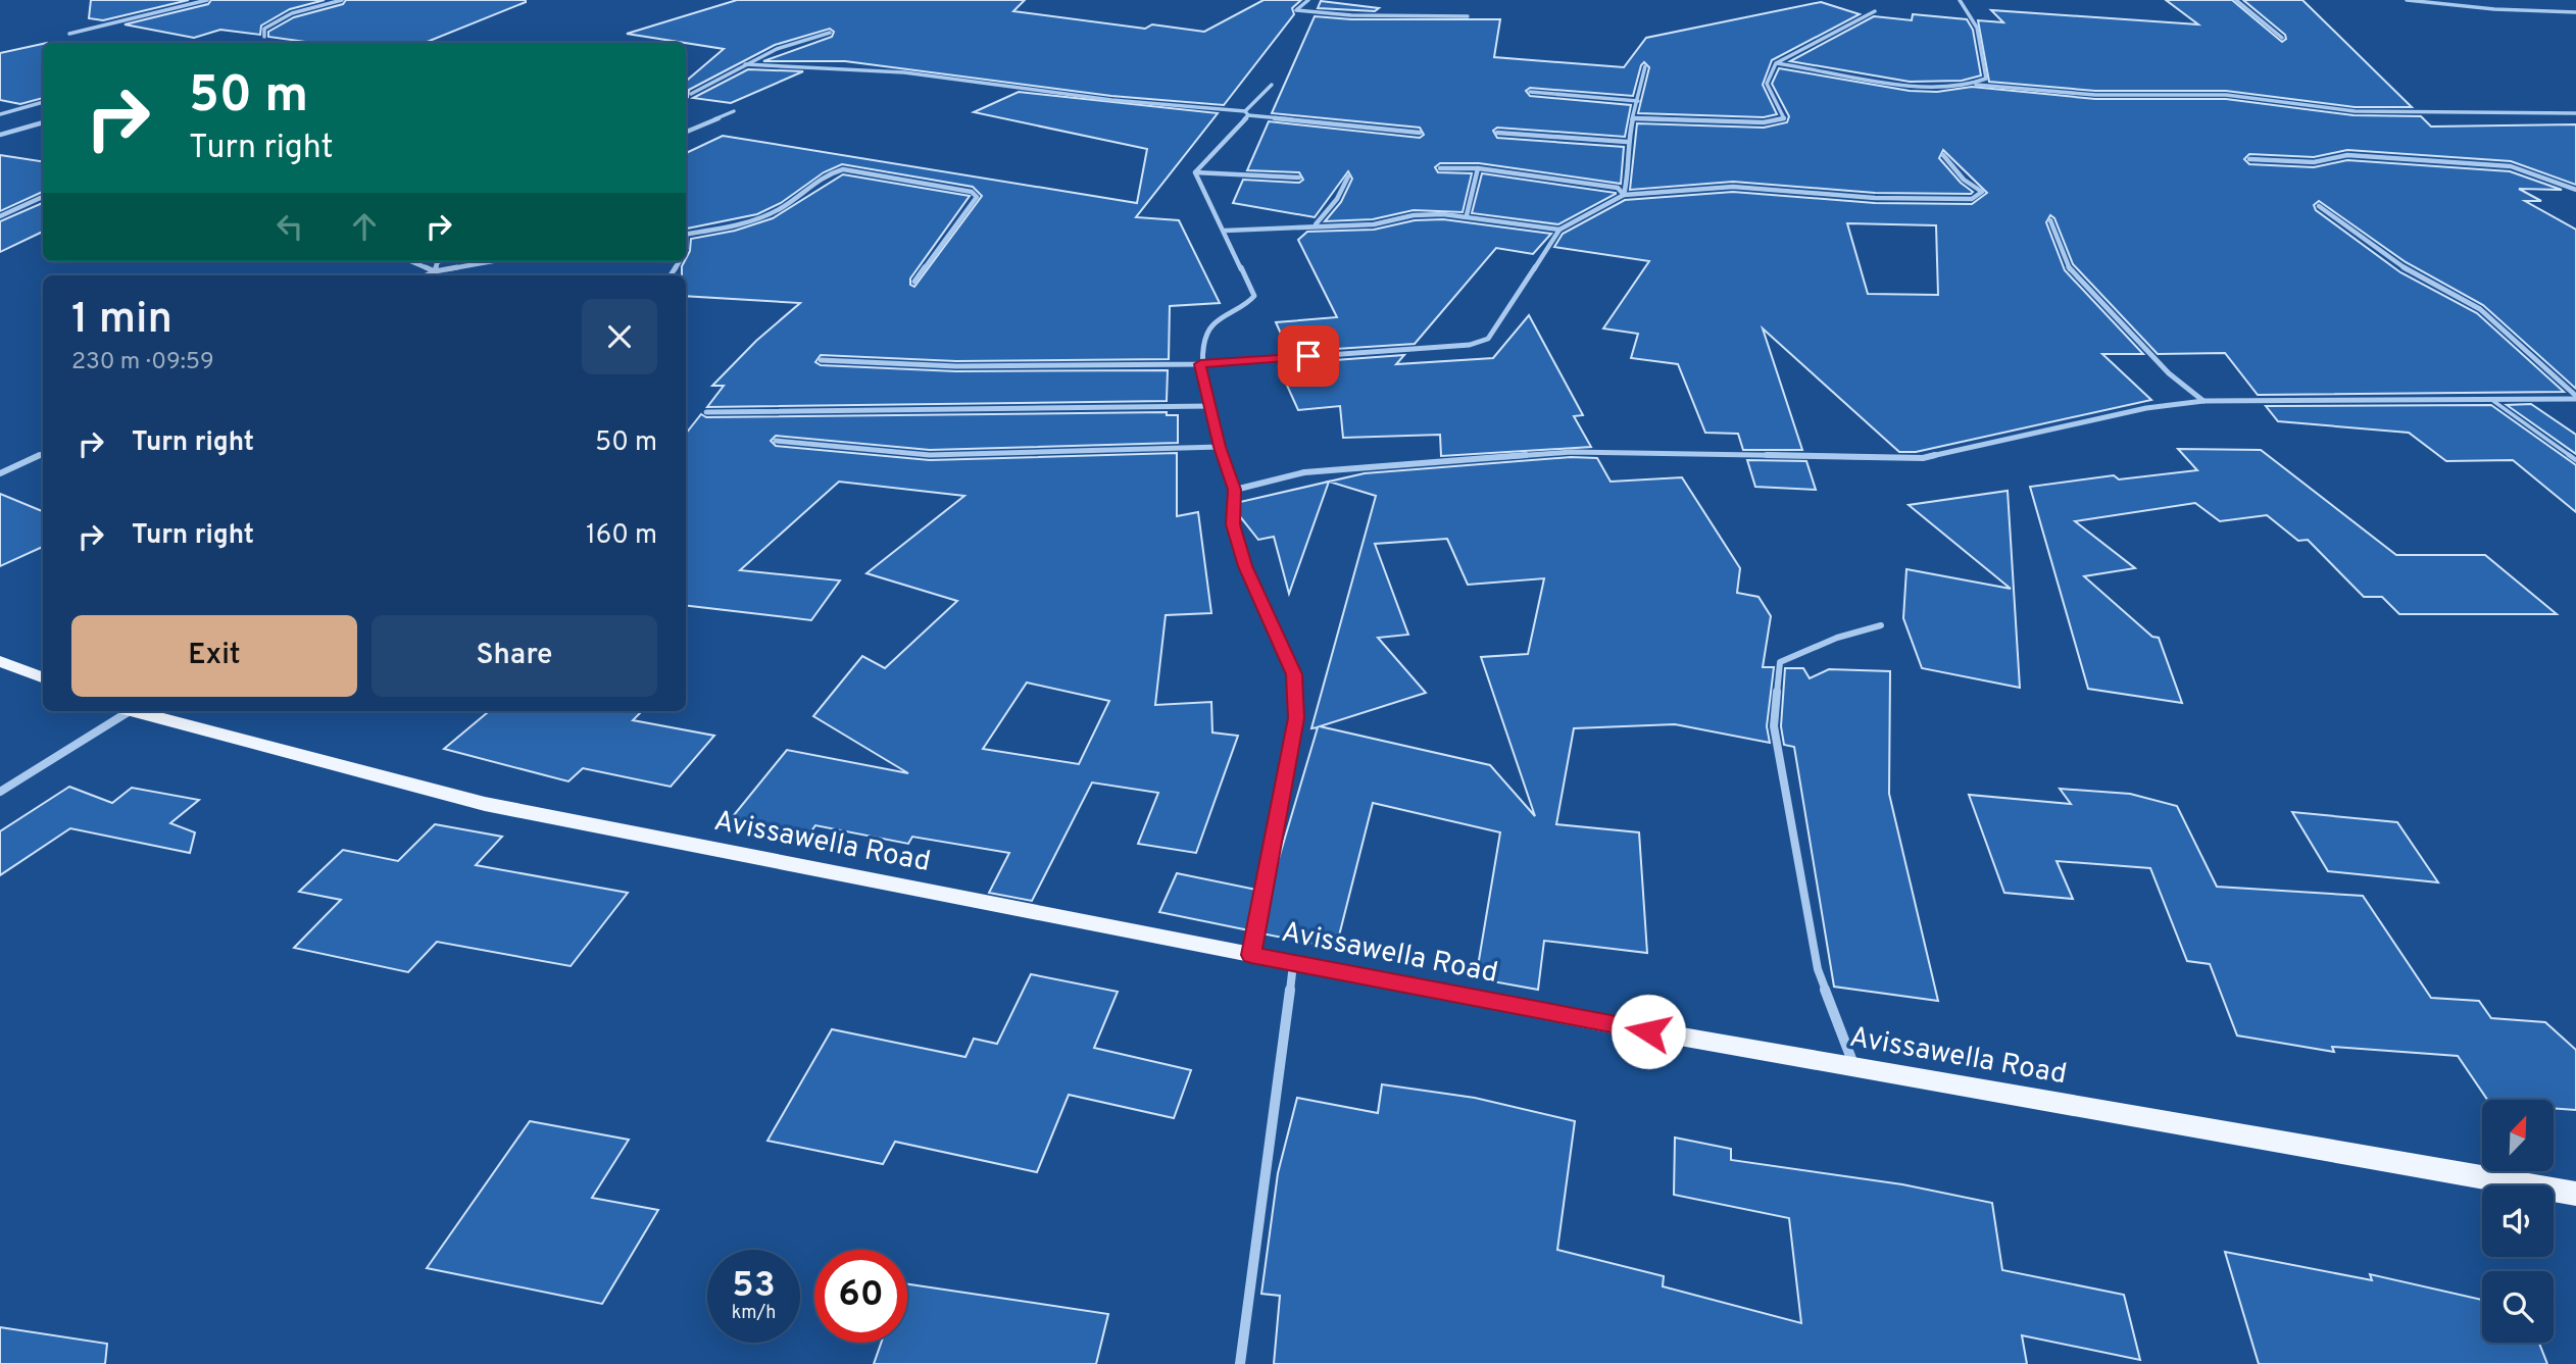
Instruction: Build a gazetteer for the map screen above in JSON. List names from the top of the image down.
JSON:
{
  "streets": {
    "main road": ["Avissawella Road"]
  },
  "north": "top right",
  "page": {
    "turn": ["50 m", "Turn right"],
    "heading": ["1 min", "230 m · 09:59"],
    "list": [
      {
        "name": "Turn right",
        "value": "50 m"
      },
      {
        "name": "Turn right",
        "value": "160 m"
      }
    ],
    "buttons": ["Exit", "Share"],
    "speed": "53 km/h",
    "limit": "60"
  }
}
